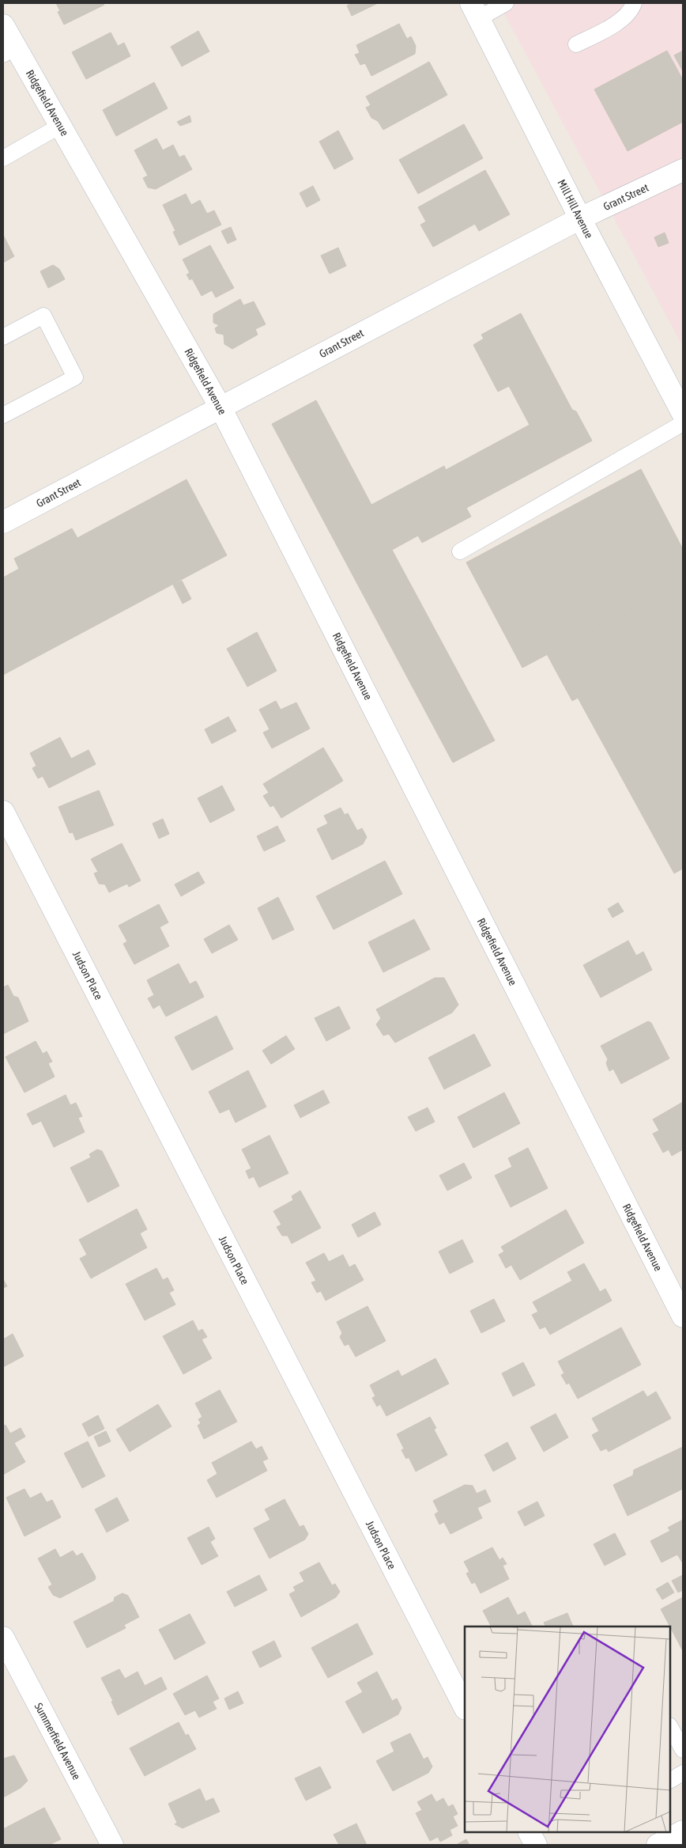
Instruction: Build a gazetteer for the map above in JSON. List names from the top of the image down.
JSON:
{
  "streets": {
    "street": [
      "Ridgefield Avenue",
      "Grant Street",
      "Mill Hill Avenue",
      "Judson Place",
      "Summerfield Avenue"
    ]
  },
  "crossings": [
    ["Ridgefield Avenue", "Grant Street"],
    ["Grant Street", "Mill Hill Avenue"]
  ]
}
